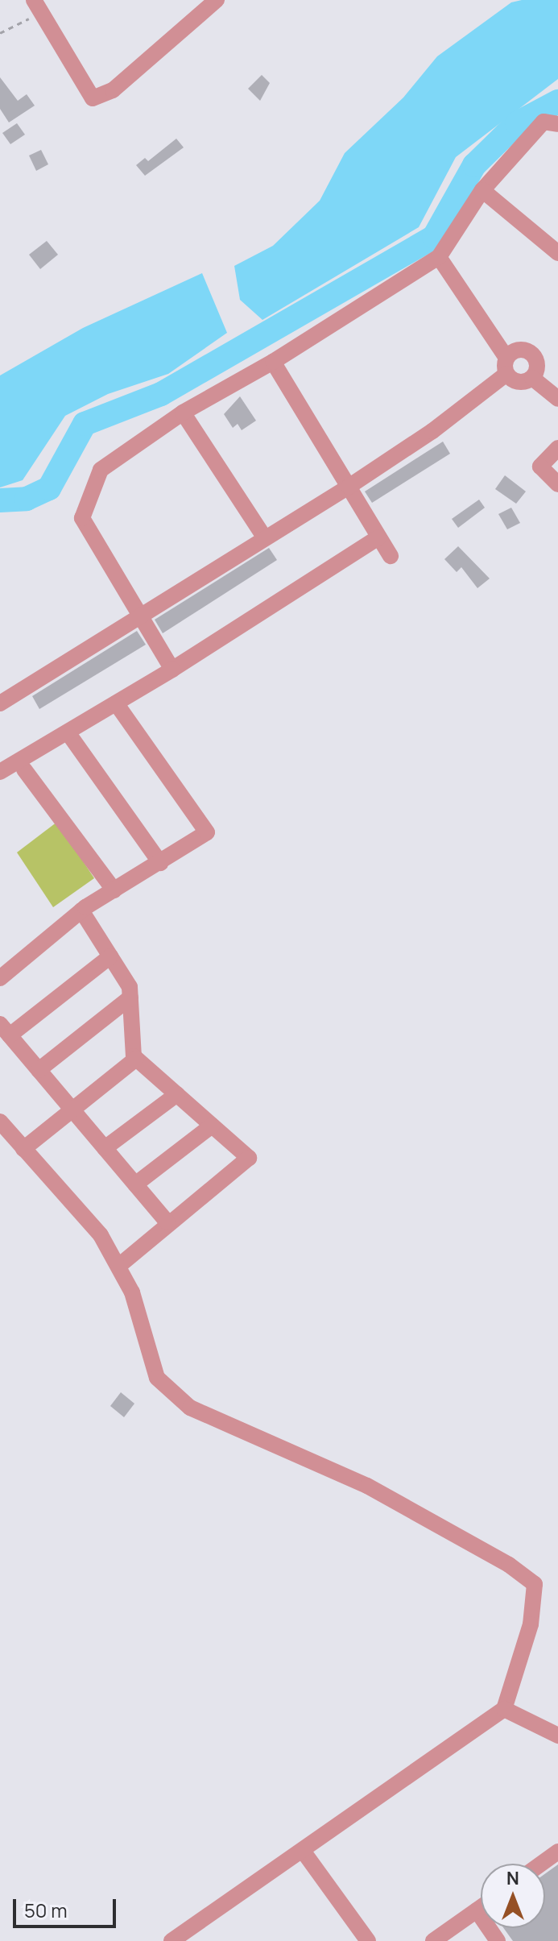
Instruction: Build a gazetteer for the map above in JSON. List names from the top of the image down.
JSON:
{
  "scale_bar": "50 m",
  "north": "top"
}
